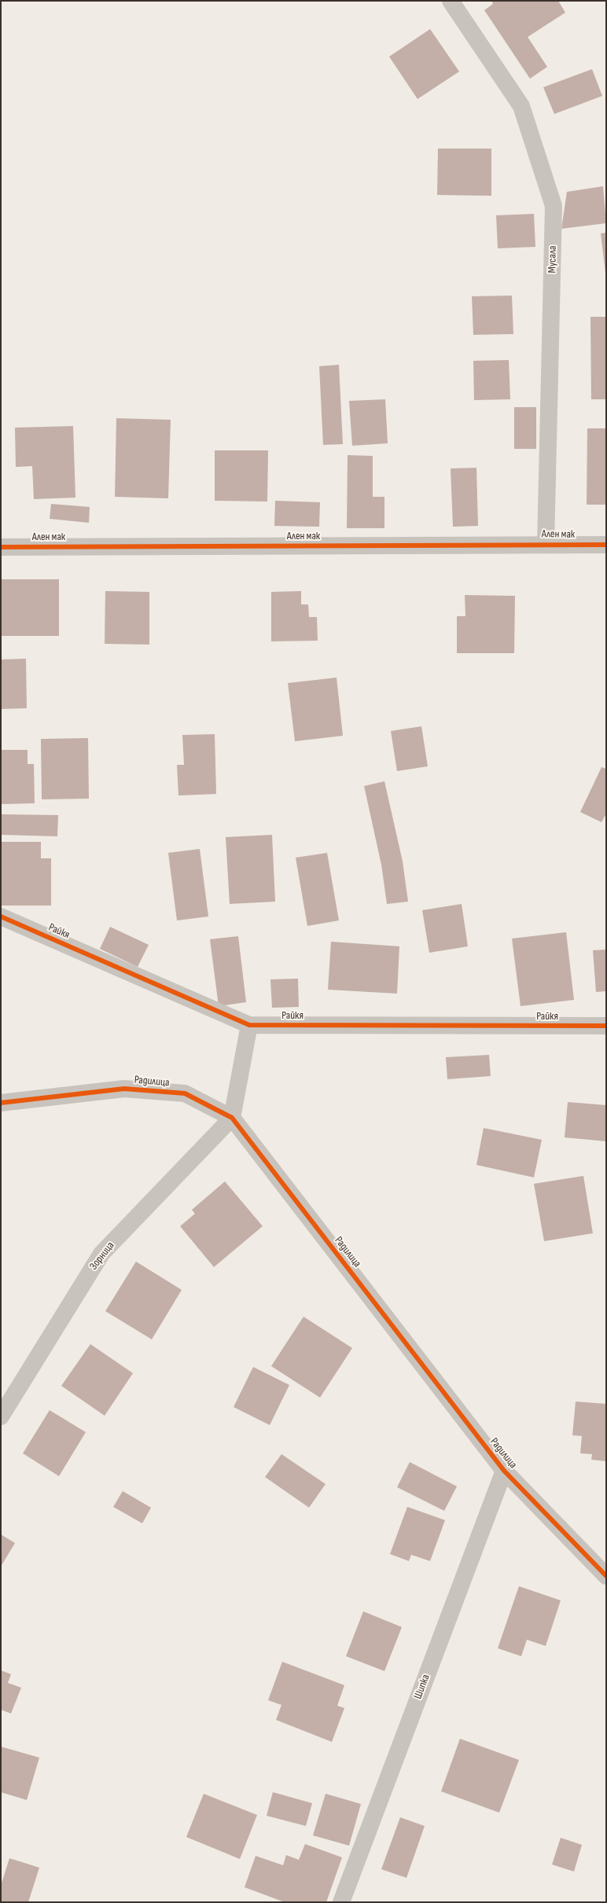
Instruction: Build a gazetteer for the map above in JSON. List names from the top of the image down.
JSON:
{
  "streets": {
    "street": [
      "Мусала",
      "Ален мак",
      "Райкя",
      "Радилица",
      "Зорница",
      "Шипка"
    ]
  },
  "crossings": [
    ["Мусала", "Ален мак"],
    ["Радилица", "Зорница"],
    ["Радилица", "Шипка"]
  ]
}
